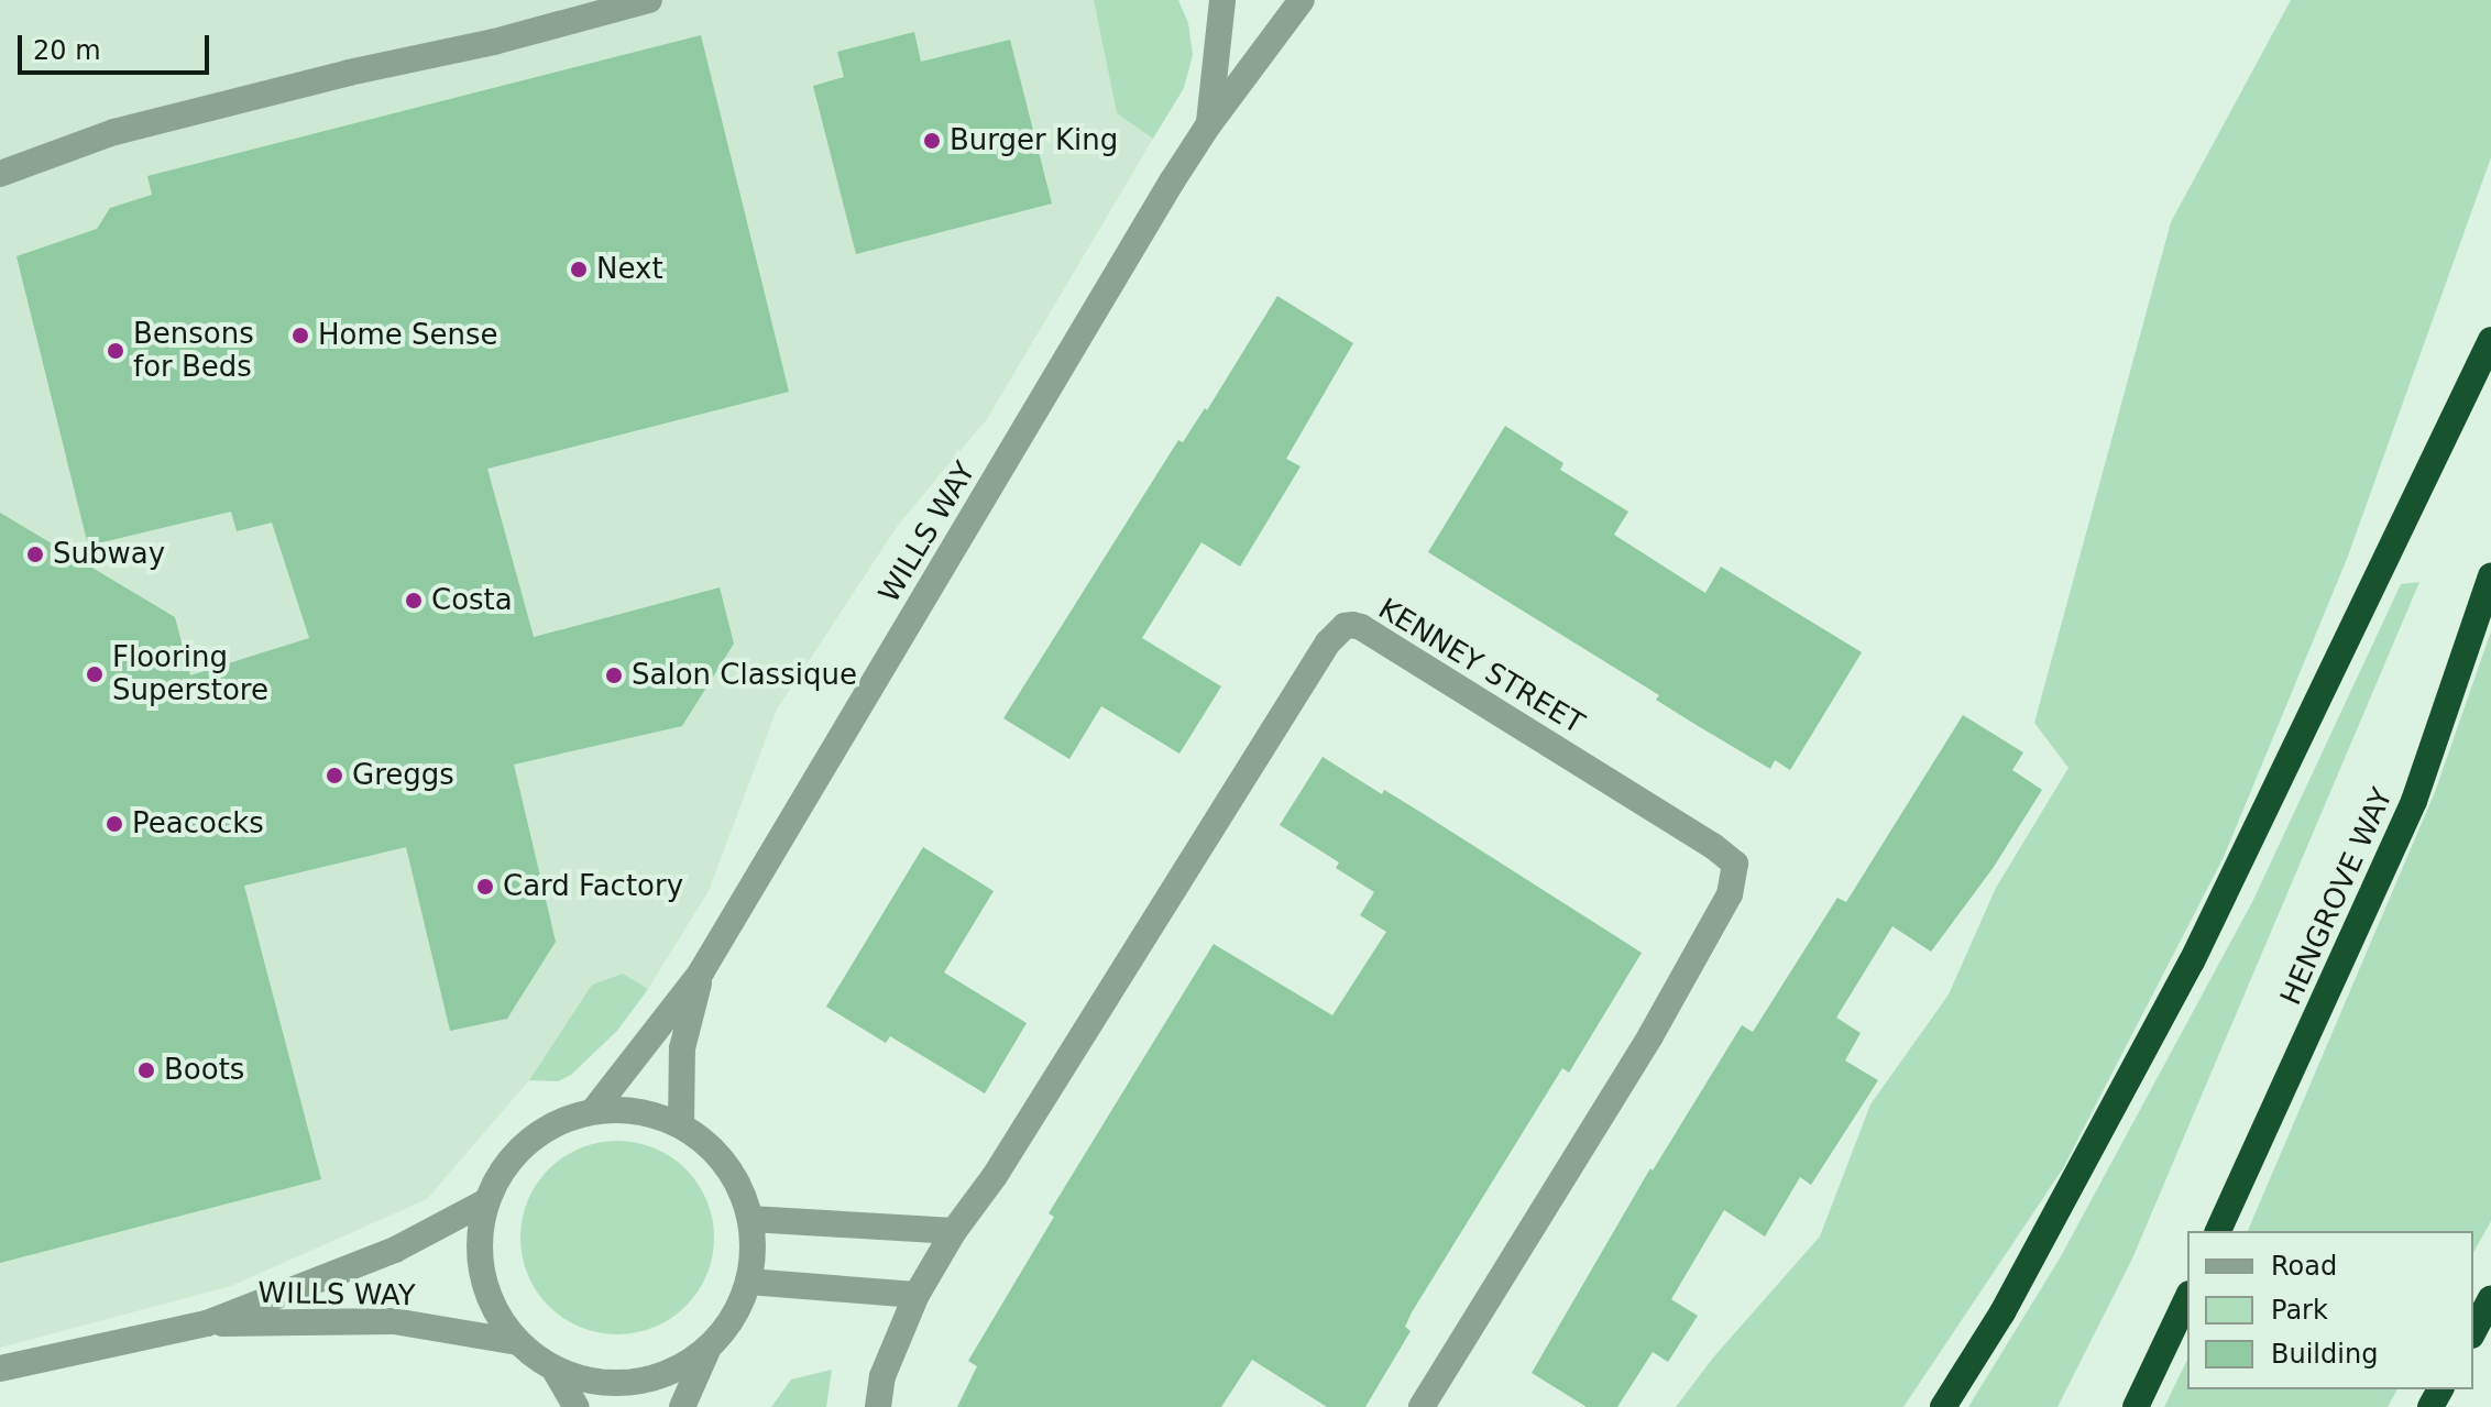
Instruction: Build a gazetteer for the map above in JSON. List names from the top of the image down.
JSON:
{
  "streets": {
    "highway": ["HENGROVE WAY"],
    "street": ["WILLS WAY", "KENNEY STREET"]
  },
  "places": [
    "Burger King",
    "Next",
    "Home Sense",
    "Bensons for Beds",
    "Subway",
    "Costa",
    "Flooring Superstore",
    "Salon Classique",
    "Greggs",
    "Peacocks",
    "Card Factory",
    "Boots"
  ],
  "legend": ["Road", "Park", "Building"],
  "scale_bar": "20 m"
}
